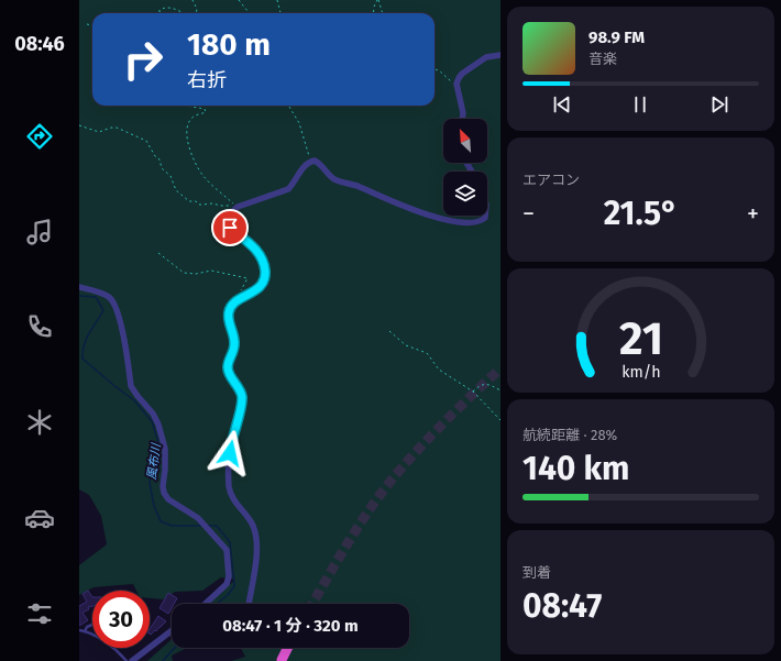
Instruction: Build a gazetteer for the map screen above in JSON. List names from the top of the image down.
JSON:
{
  "water": ["風布川"],
  "north": "top left",
  "page": {
    "tabs": "08:46",
    "turn": ["180 m", "右折"],
    "song": ["98.9 FM", "音楽"],
    "tile": [
      "エアコン",
      ["航続距離 · 28%", "140 km"],
      ["到着", "08:47"]
    ],
    "heat": ["−", "21.5°", "+"],
    "limit": "30",
    "trip": "08:47 · 1 分 · 320 m",
    "gauge": ["21", "km/h"]
  }
}
